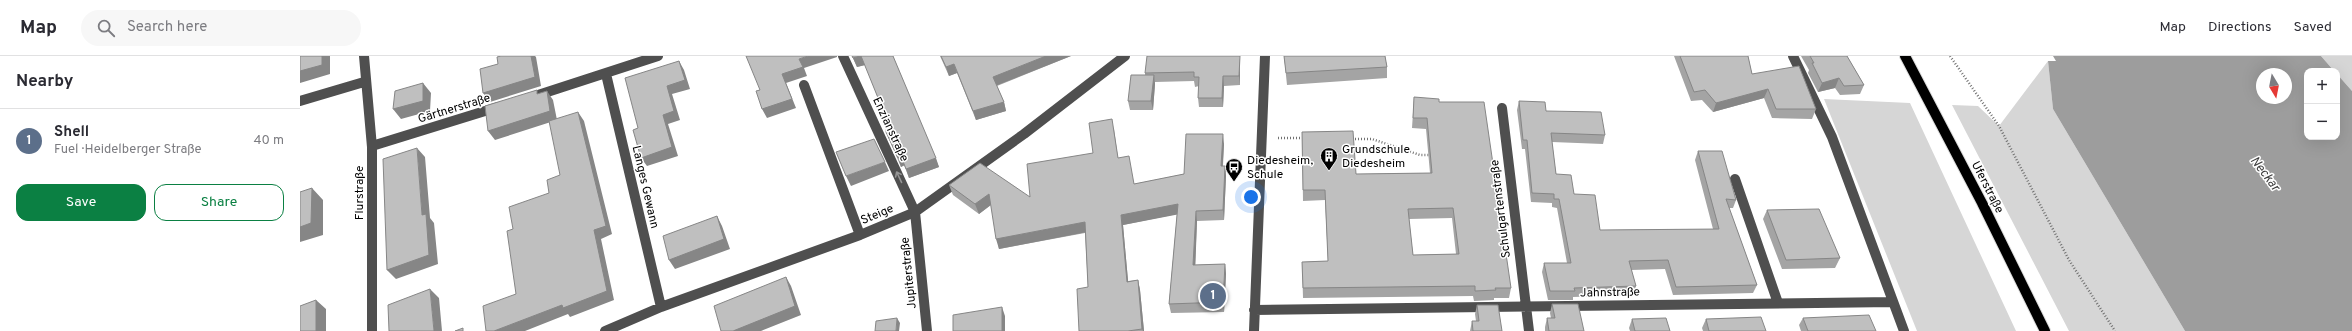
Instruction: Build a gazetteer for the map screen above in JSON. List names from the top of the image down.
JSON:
{
  "streets": {
    "main road": ["Uferstraße"],
    "street": [
      "Gärtnerstraße",
      "Enzianstraße",
      "Langes Gewann",
      "Flurstraße",
      "Schulgartenstraße",
      "Steige",
      "Jupiterstraße",
      "Jahnstraße"
    ]
  },
  "crossings": [
    ["Gärtnerstraße", "Flurstraße"],
    ["Enzianstraße", "Steige"],
    ["Enzianstraße", "Jupiterstraße"],
    ["Langes Gewann", "Steige"],
    ["Schulgartenstraße", "Jahnstraße"],
    ["Steige", "Jupiterstraße"]
  ],
  "water": ["Neckar"],
  "places": {
    "building": ["Grundschule Diedesheim"],
    "bus stop": ["Diedesheim, Schule"]
  },
  "north": "bottom",
  "page": {
    "header": "Map",
    "search": "Search here",
    "nav": ["Map", "Directions", "Saved"],
    "heading": "Nearby",
    "map_buttons": ["+", "−"],
    "list": [
      {
        "mark": "1",
        "name": "Shell",
        "note": "Fuel · Heidelberger Straße",
        "value": "40 m"
      }
    ],
    "buttons": ["Save", "Share"],
    "pins": "1"
  }
}
